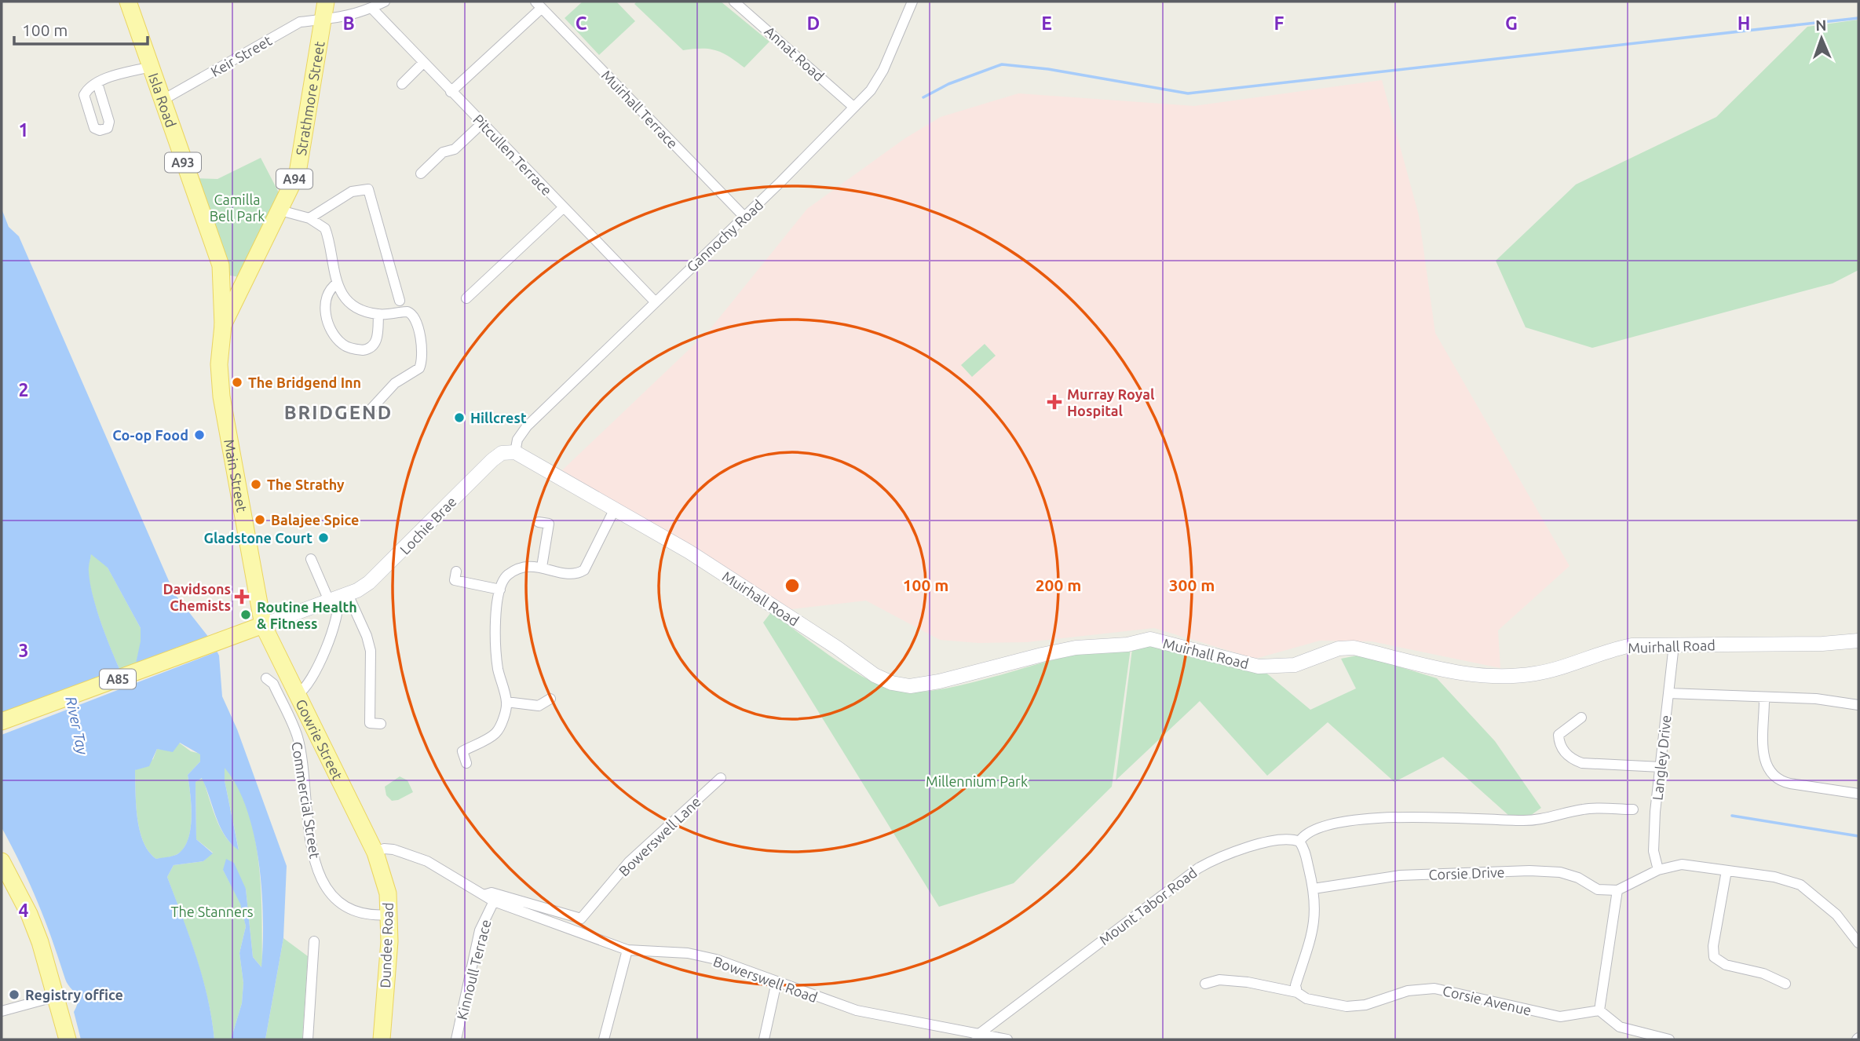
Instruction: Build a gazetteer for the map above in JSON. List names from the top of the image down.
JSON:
{
  "streets": {
    "main road": [
      "Strathmore Street",
      "Isla Road",
      "A93",
      "A94",
      "Main Street",
      "A85",
      "Gowrie Street",
      "Dundee Road"
    ],
    "street": [
      "Annat Road",
      "Keir Street",
      "Muirhall Terrace",
      "Pitcullen Terrace",
      "Gannochy Road",
      "Lochie Brae",
      "Muirhall Road",
      "Langley Drive",
      "Commercial Street",
      "Bowerswell Lane",
      "Corsie Drive",
      "Mount Tabor Road",
      "Kinnoull Terrace",
      "Bowerswell Road",
      "Corsie Avenue"
    ]
  },
  "crossings": [
    ["Annat Road", "Gannochy Road"],
    ["Keir Street", "Strathmore Street"],
    ["Keir Street", "Isla Road"],
    ["Keir Street", "Pitcullen Terrace"],
    ["Keir Street", "A94"],
    ["Strathmore Street", "Isla Road"],
    ["Strathmore Street", "A94"],
    ["Strathmore Street", "Main Street"],
    ["Isla Road", "Main Street"],
    ["Muirhall Terrace", "Gannochy Road"],
    ["Pitcullen Terrace", "Gannochy Road"],
    ["Gannochy Road", "Lochie Brae"],
    ["Gannochy Road", "Muirhall Road"],
    ["Main Street", "Lochie Brae"],
    ["Main Street", "A85"],
    ["Main Street", "Gowrie Street"],
    ["Lochie Brae", "Muirhall Road"],
    ["Lochie Brae", "A85"],
    ["Lochie Brae", "Gowrie Street"],
    ["Muirhall Road", "Langley Drive"],
    ["A85", "Gowrie Street"],
    ["Gowrie Street", "Dundee Road"],
    ["Gowrie Street", "Bowerswell Road"],
    ["Commercial Street", "Dundee Road"],
    ["Bowerswell Lane", "Bowerswell Road"],
    ["Mount Tabor Road", "Bowerswell Road"],
    ["Dundee Road", "Bowerswell Road"],
    ["Kinnoull Terrace", "Bowerswell Road"]
  ],
  "districts": ["BRIDGEND"],
  "water": ["River Tay"],
  "parks": ["Camilla Bell Park", "Millennium Park", "The Stanners"],
  "places": {
    "other": [
      "The Bridgend Inn",
      "Hillcrest",
      "Co-op Food",
      "The Strathy",
      "Balajee Spice",
      "Gladstone Court",
      "Routine Health & Fitness",
      "Registry office"
    ],
    "health": ["Murray Royal Hospital", "Davidsons Chemists"]
  },
  "scale_bar": "100 m",
  "north": "top",
  "grid": {
    "columns": [
      "B",
      "C",
      "D",
      "E",
      "F",
      "G",
      "H"
    ],
    "rows": [
      "1",
      "2",
      "3",
      "4"
    ]
  },
  "rings": ["100 m", "200 m", "300 m"]
}
